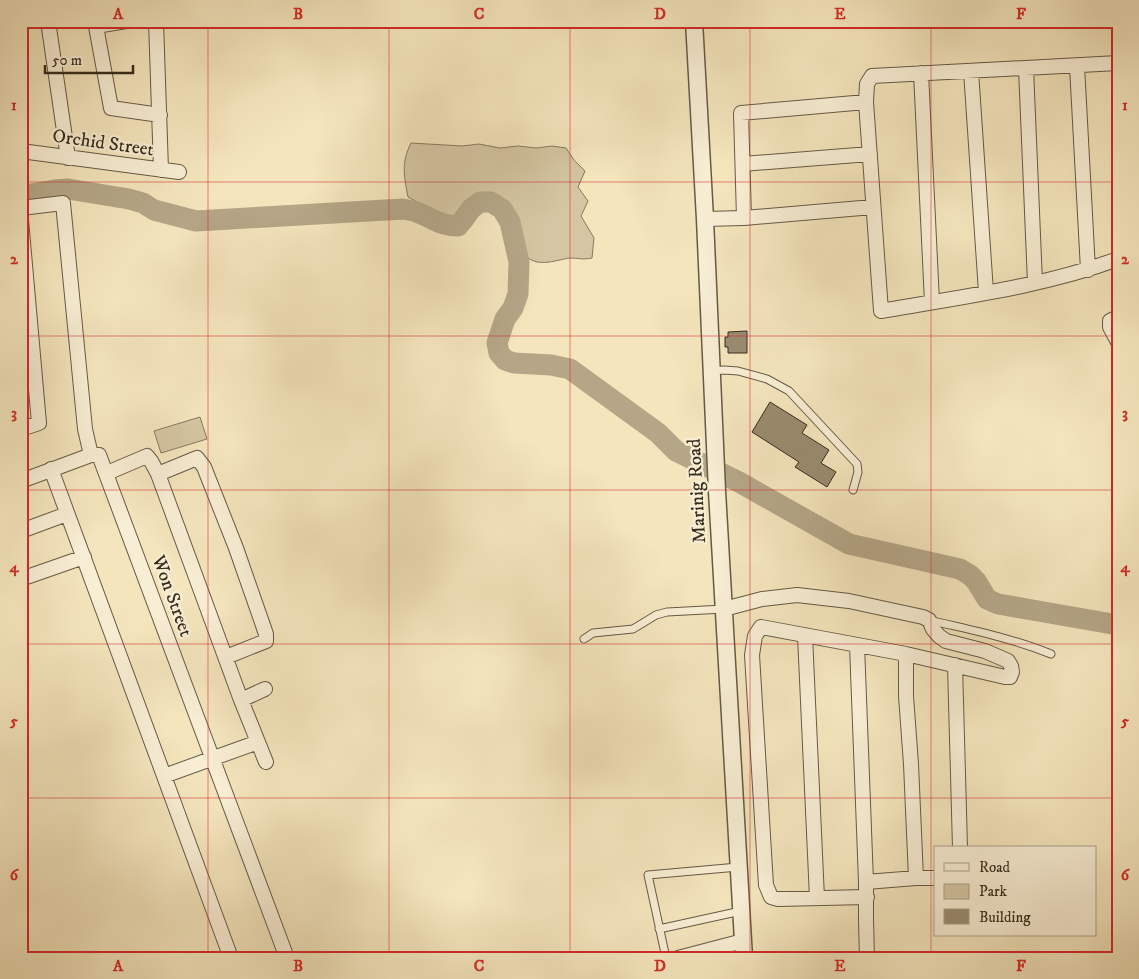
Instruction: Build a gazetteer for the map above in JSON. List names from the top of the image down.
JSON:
{
  "streets": {
    "street": ["Orchid Street", "Marinig Road", "Won Street"]
  },
  "legend": ["Road", "Park", "Building"],
  "scale_bar": "50 m",
  "grid": {
    "columns": [
      "A",
      "B",
      "C",
      "D",
      "E",
      "F"
    ],
    "rows": [
      "1",
      "2",
      "3",
      "4",
      "5",
      "6"
    ]
  }
}
